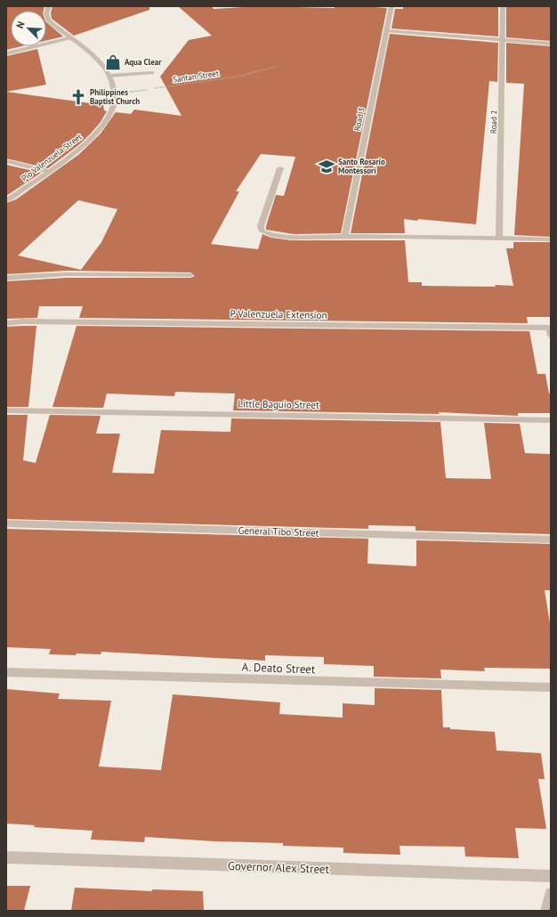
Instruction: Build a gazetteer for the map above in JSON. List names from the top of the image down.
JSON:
{
  "streets": {
    "street": [
      "Road 3",
      "Road 2",
      "Pio Valenzuela Street",
      "P. Valenzuela Extension",
      "Little Baguio Street",
      "General Tibo Street",
      "A. Deato Street",
      "Governor Alex Street"
    ],
    "path": ["Santan Street"]
  },
  "places": {
    "shop": ["Aqua Clear"],
    "church": ["Philippines Baptist Church"],
    "school or university": ["Santo Rosario Montessori"]
  },
  "north": "top left"
}
